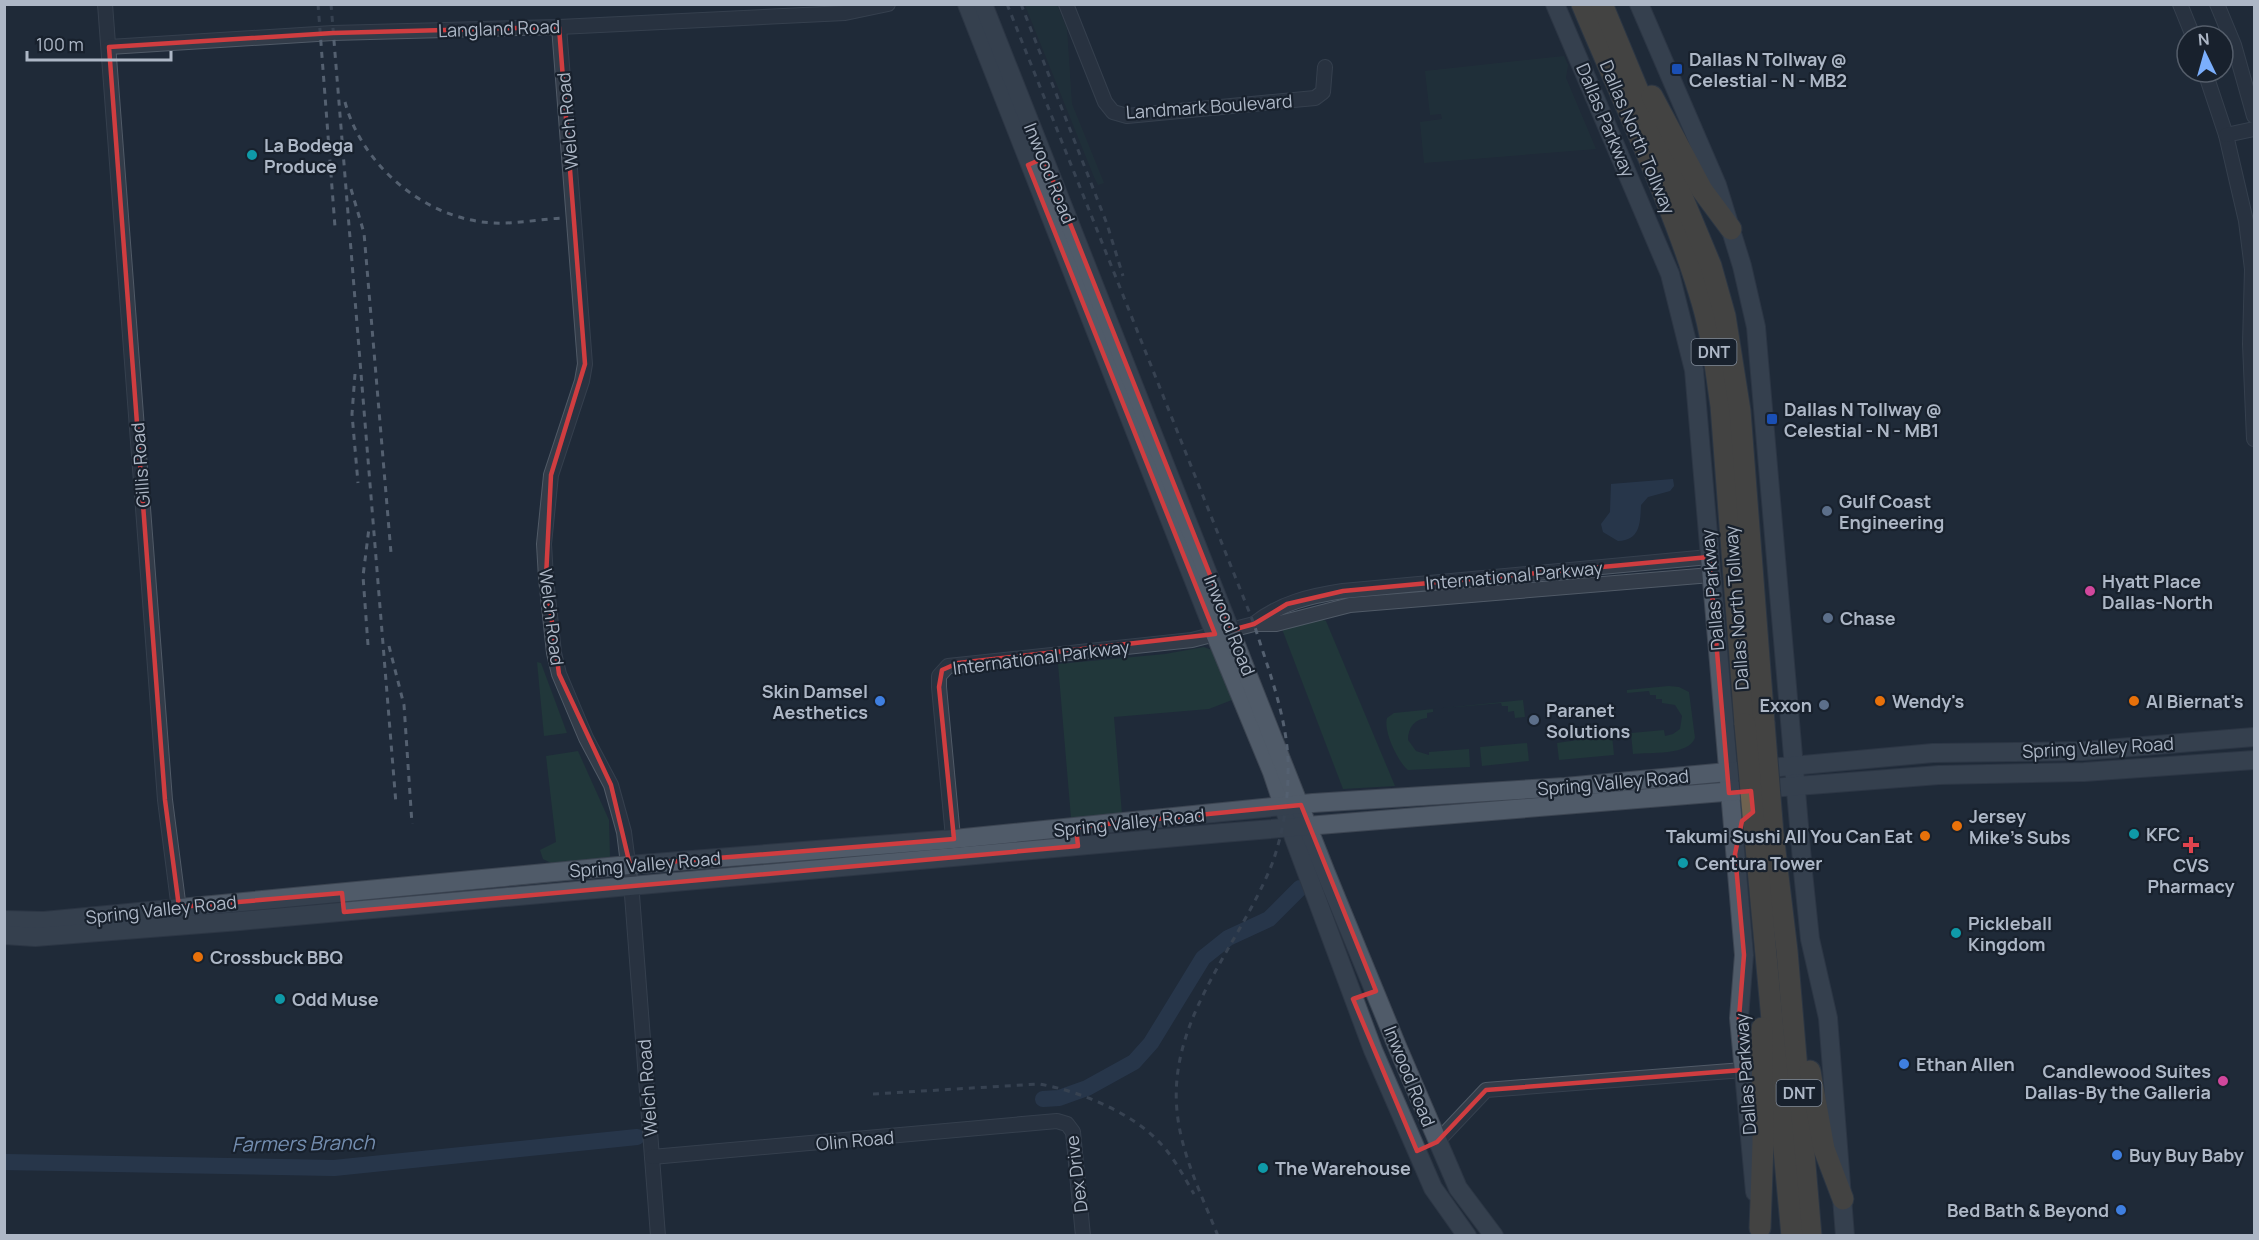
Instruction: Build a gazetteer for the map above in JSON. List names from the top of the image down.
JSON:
{
  "streets": {
    "highway": ["Dallas North Tollway", "DNT"],
    "main road": ["Dallas Parkway", "Inwood Road", "Spring Valley Road"],
    "street": [
      "Langland Road",
      "Landmark Boulevard",
      "Welch Road",
      "Gillis Road",
      "International Parkway",
      "Olin Road",
      "Dex Drive"
    ]
  },
  "crossings": [
    ["Langland Road", "Welch Road"],
    ["Langland Road", "Gillis Road"],
    ["Dallas Parkway", "International Parkway"],
    ["Dallas Parkway", "Spring Valley Road"],
    ["Welch Road", "Spring Valley Road"],
    ["Welch Road", "Olin Road"],
    ["Inwood Road", "International Parkway"],
    ["Inwood Road", "Spring Valley Road"],
    ["Gillis Road", "Spring Valley Road"],
    ["International Parkway", "Spring Valley Road"],
    ["Olin Road", "Dex Drive"]
  ],
  "water": ["Farmers Branch"],
  "places": {
    "transit": ["Dallas N Tollway @ Celestial - N - MB2", "Dallas N Tollway @ Celestial - N - MB1"],
    "other": [
      "La Bodega Produce",
      "Gulf Coast Engineering",
      "Hyatt Place Dallas-North",
      "Chase",
      "Skin Damsel Aesthetics",
      "Wendy's",
      "Al Biernat's",
      "Exxon",
      "Paranet Solutions",
      "Jersey Mike's Subs",
      "KFC",
      "Takumi Sushi All You Can Eat",
      "Centura Tower",
      "Pickleball Kingdom",
      "Crossbuck BBQ",
      "Odd Muse",
      "Ethan Allen",
      "Candlewood Suites Dallas-By the Galleria",
      "Buy Buy Baby",
      "The Warehouse",
      "Bed Bath & Beyond"
    ],
    "health": ["CVS Pharmacy"]
  },
  "scale_bar": "100 m",
  "north": "top"
}
